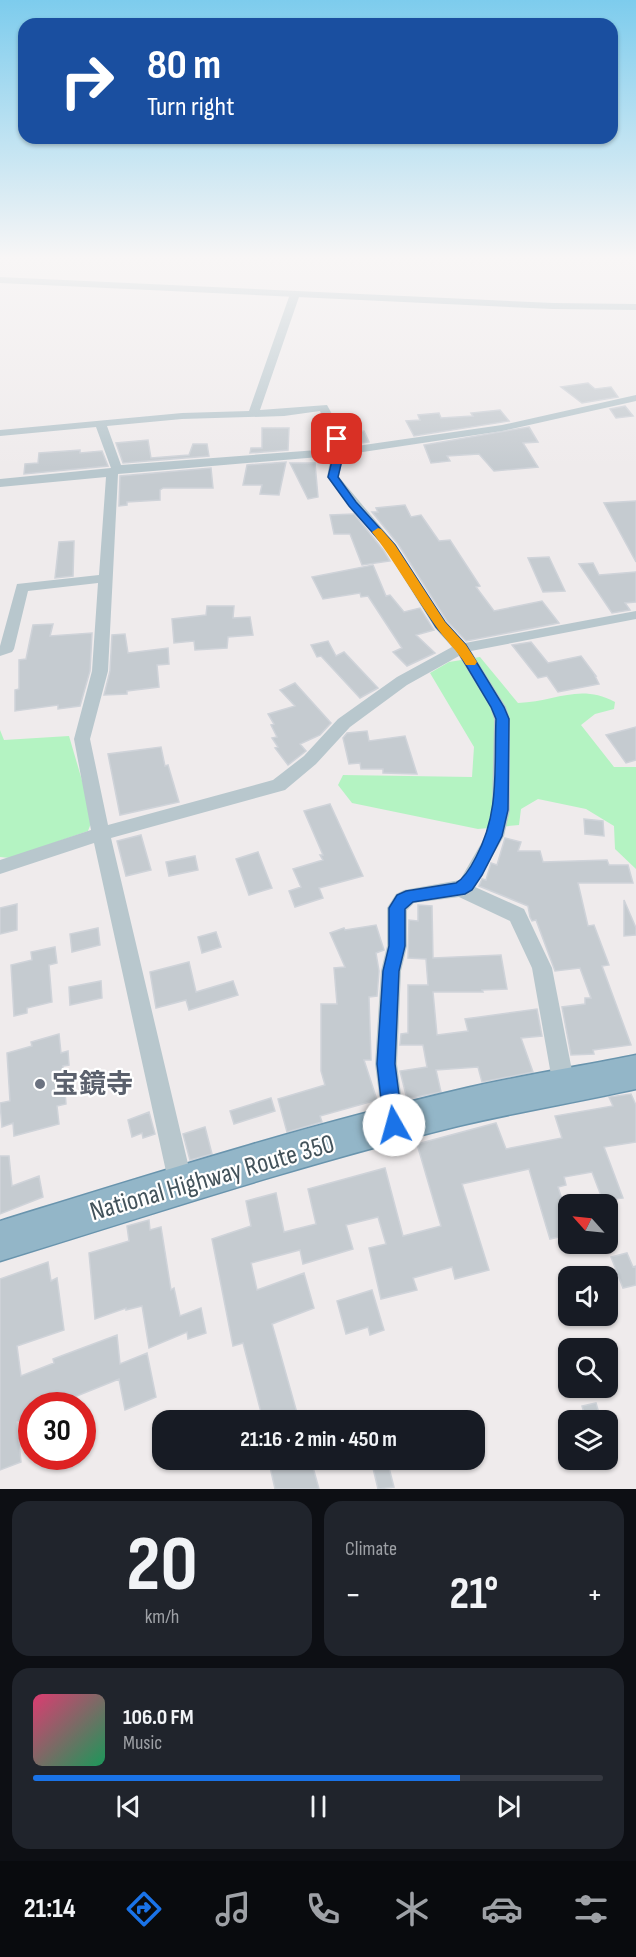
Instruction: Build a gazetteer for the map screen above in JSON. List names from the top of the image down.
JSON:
{
  "streets": {
    "highway": ["National Highway Route 350"]
  },
  "places": ["宝鏡寺"],
  "north": "top left",
  "page": {
    "turn": ["80 m", "Turn right"],
    "limit": "30",
    "trip": "21:16 · 2 min · 450 m",
    "tile": [
      ["20", "km/h"],
      "Climate"
    ],
    "heat": ["−", "21°", "+"],
    "song": ["106.0 FM", "Music"],
    "tabs": "21:14"
  }
}
